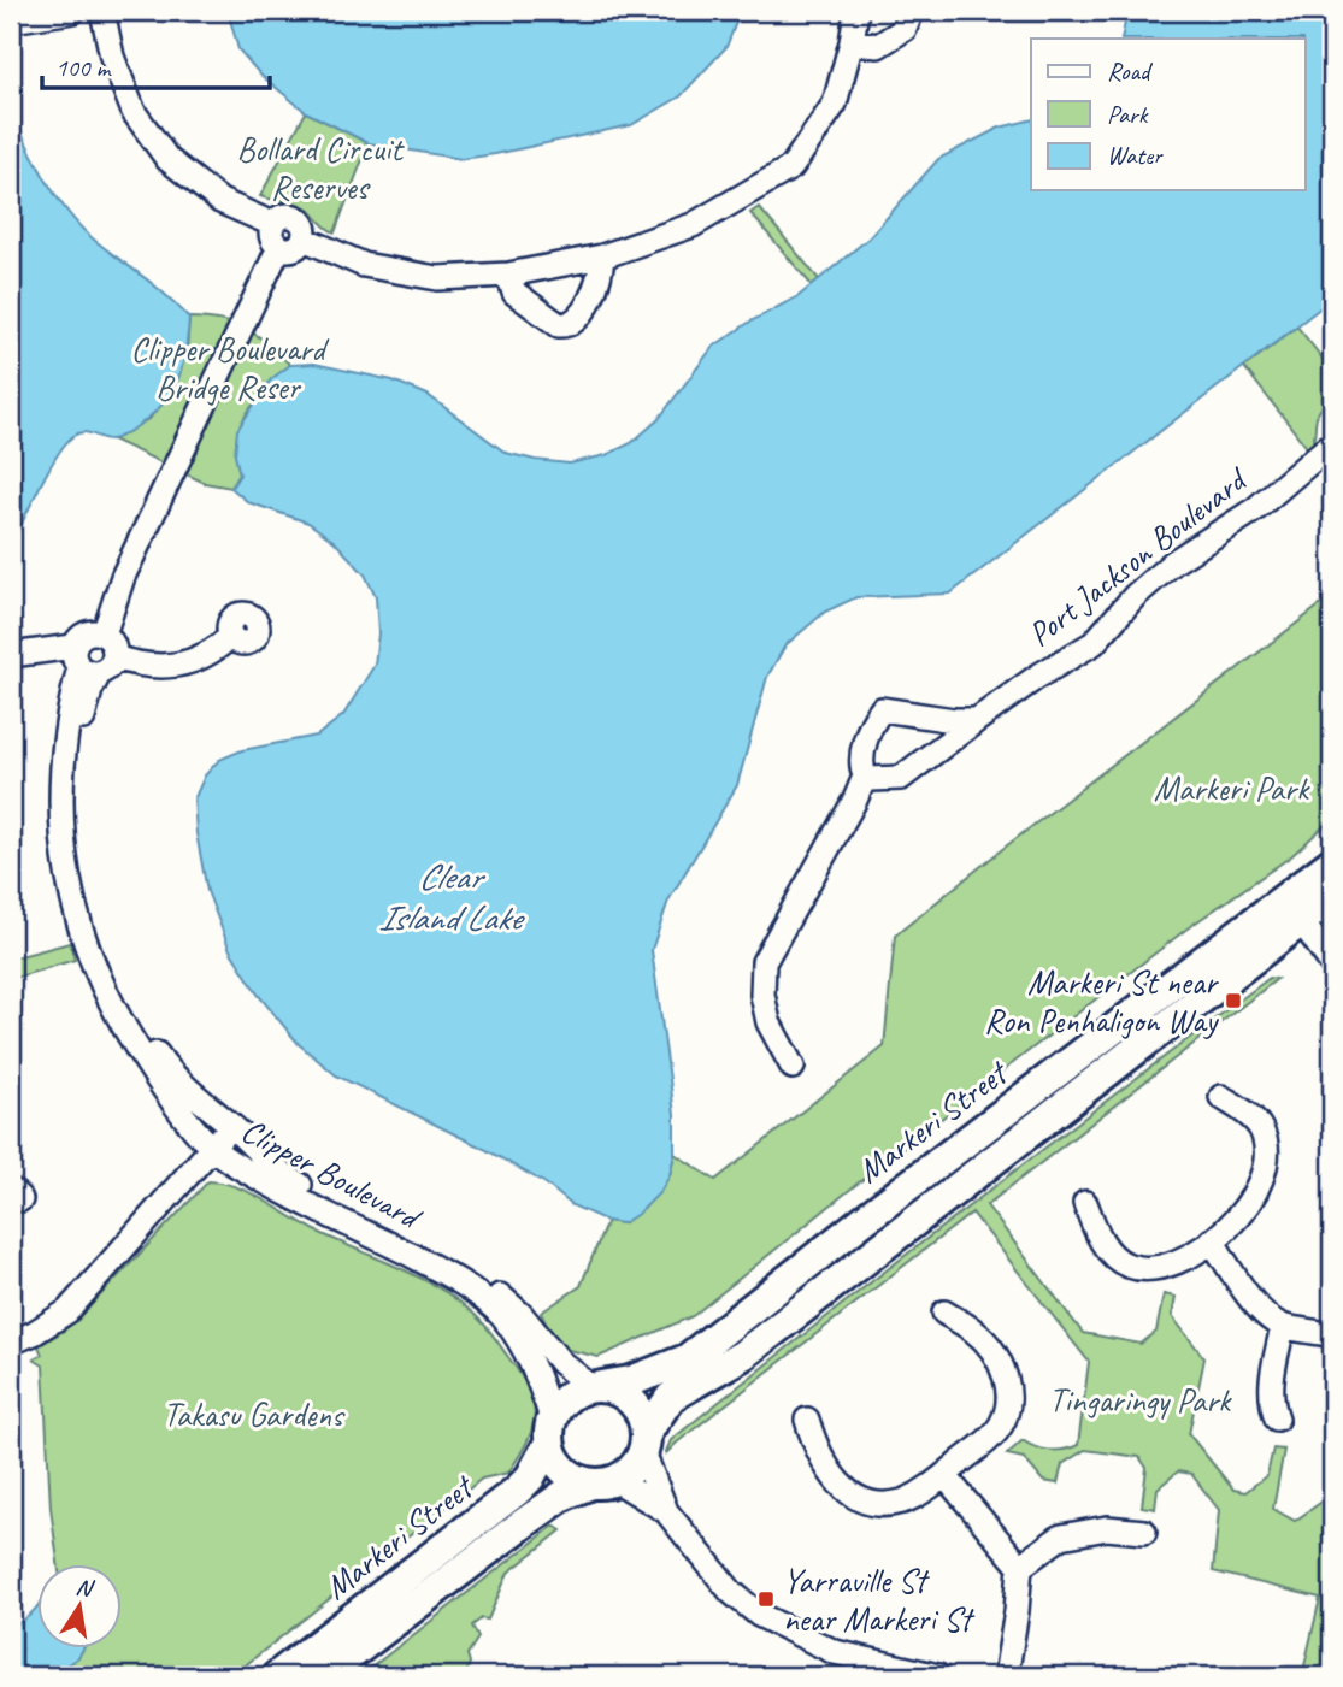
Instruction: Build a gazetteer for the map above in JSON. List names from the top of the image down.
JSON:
{
  "streets": {
    "main road": ["Markeri Street"],
    "street": ["Port Jackson Boulevard", "Clipper Boulevard"]
  },
  "crossings": [
    ["Markeri Street", "Clipper Boulevard"]
  ],
  "water": ["Clear Island Lake"],
  "parks": [
    "Bollard Circuit Reserves",
    "Clipper Boulevard Bridge Reser",
    "Markeri Park",
    "Tingaringy Park",
    "Takasu Gardens"
  ],
  "places": {
    "transit": ["Markeri St near Ron Penhaligon Way", "Yarraville St near Markeri St"]
  },
  "legend": ["Road", "Park", "Water"],
  "scale_bar": "100 m",
  "north": "top"
}
